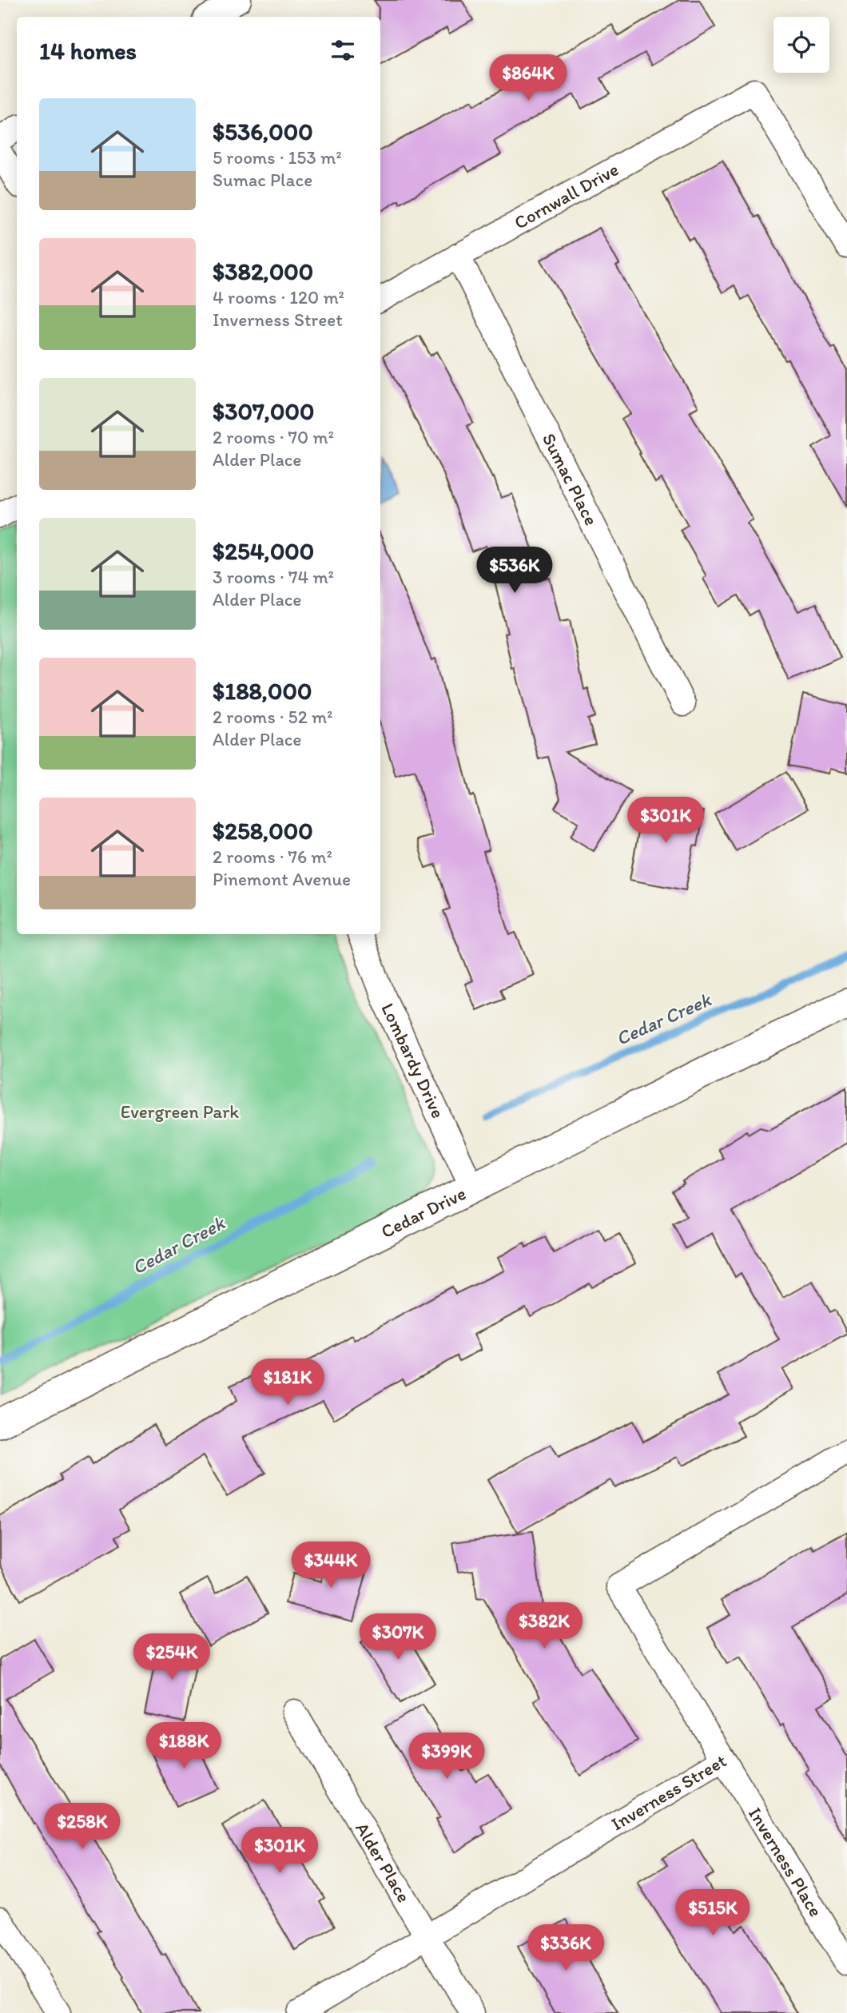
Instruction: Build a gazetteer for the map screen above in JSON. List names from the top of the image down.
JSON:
{
  "streets": {
    "street": [
      "Cornwall Drive",
      "Sumac Place",
      "Lombardy Drive",
      "Cedar Drive",
      "Inverness Street",
      "Inverness Place",
      "Alder Place"
    ]
  },
  "crossings": [
    ["Cornwall Drive", "Sumac Place"],
    ["Lombardy Drive", "Cedar Drive"],
    ["Inverness Street", "Inverness Place"],
    ["Inverness Street", "Alder Place"]
  ],
  "water": ["Cedar Creek"],
  "parks": ["Evergreen Park"],
  "page": {
    "heading": "14 homes",
    "price": [
      "$864K",
      "$536K",
      "$301K",
      "$181K",
      "$344K",
      "$382K",
      "$307K",
      "$254K",
      "$188K",
      "$399K",
      "$258K",
      "$301K",
      "$515K",
      "$336K"
    ],
    "list": [
      {
        "name": "$536,000",
        "note": "5 rooms · 153 m² · Sumac Place"
      },
      {
        "name": "$382,000",
        "note": "4 rooms · 120 m² · Inverness Street"
      },
      {
        "name": "$307,000",
        "note": "2 rooms · 70 m² · Alder Place"
      },
      {
        "name": "$254,000",
        "note": "3 rooms · 74 m² · Alder Place"
      },
      {
        "name": "$188,000",
        "note": "2 rooms · 52 m² · Alder Place"
      },
      {
        "name": "$258,000",
        "note": "2 rooms · 76 m² · Pinemont Avenue"
      }
    ]
  }
}
